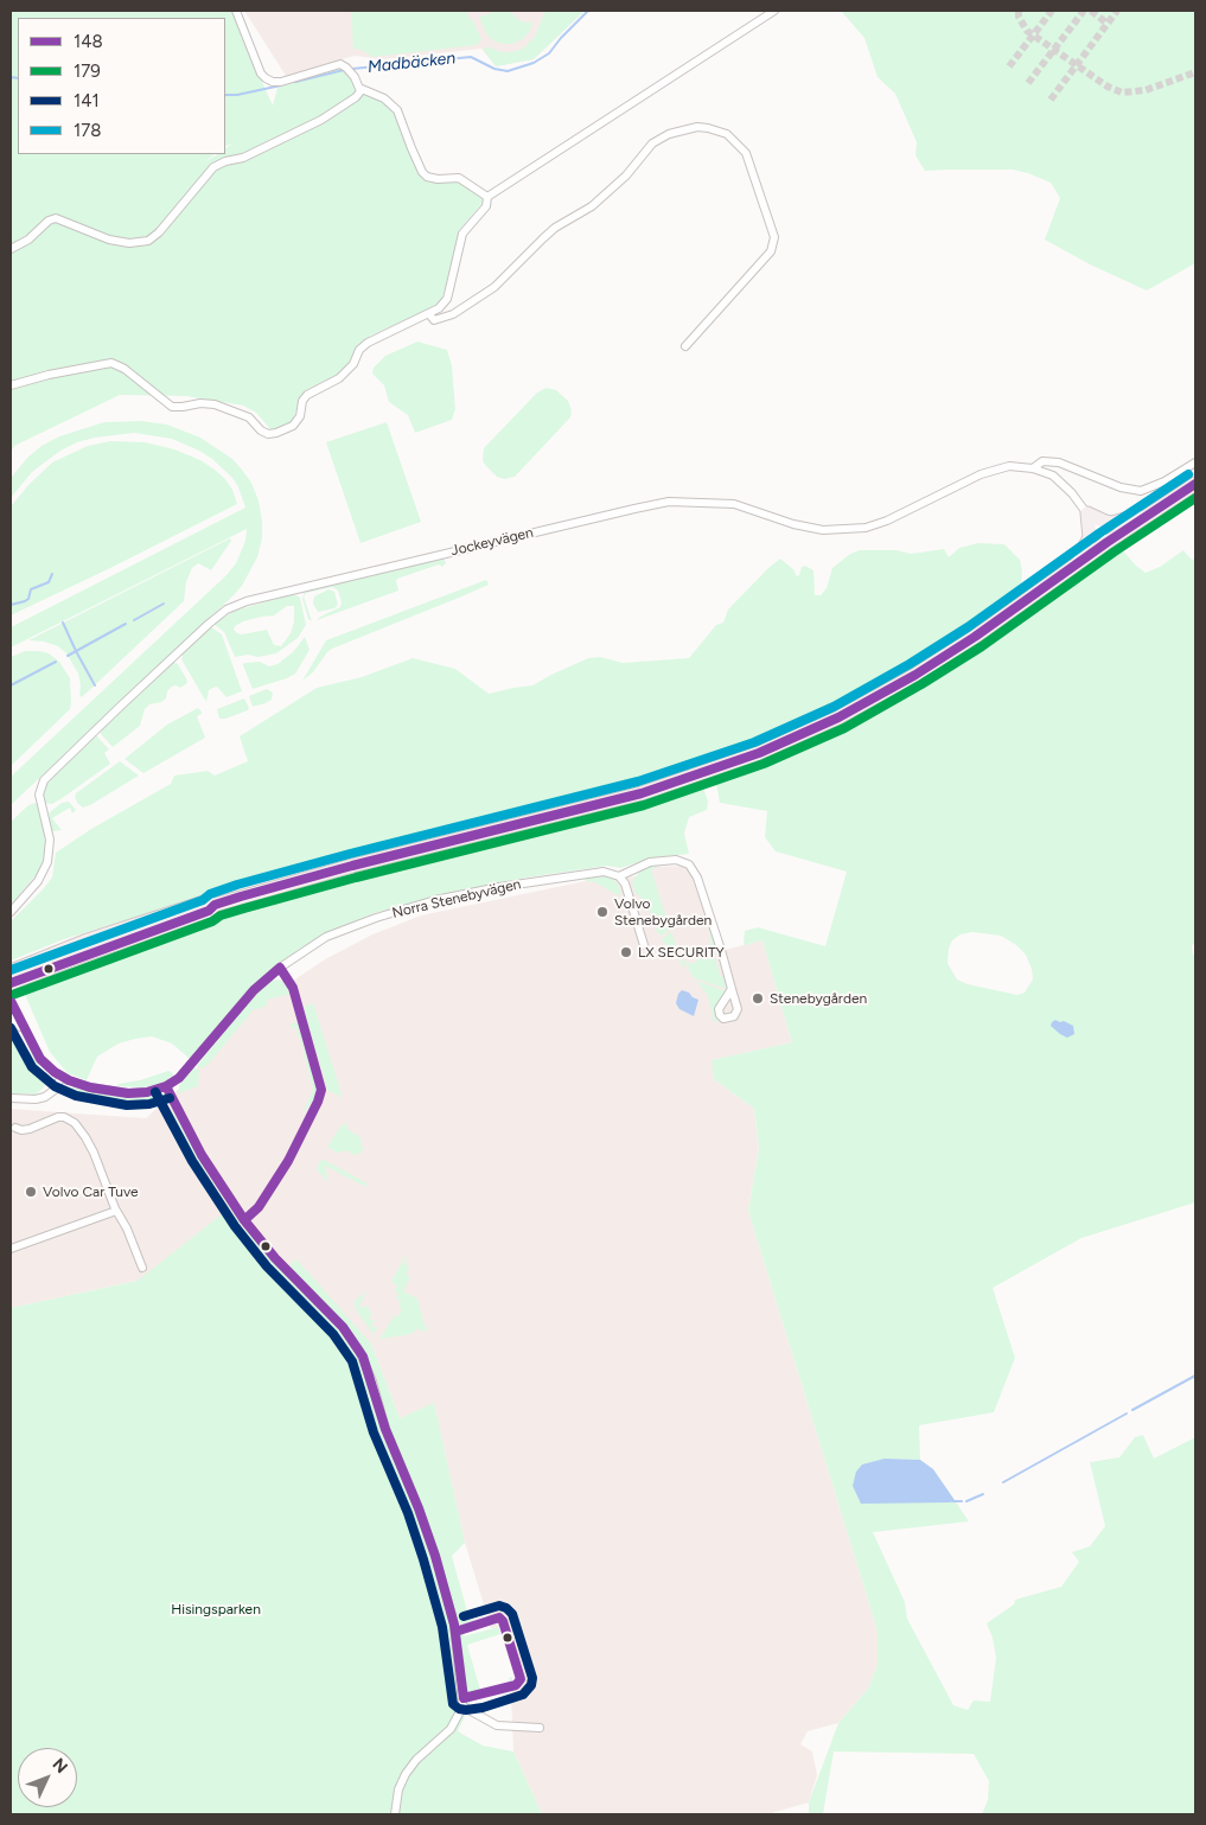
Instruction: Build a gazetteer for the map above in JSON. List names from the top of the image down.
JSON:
{
  "streets": {
    "street": ["Jockeyvägen", "Norra Stenebyvägen"]
  },
  "water": ["Madbäcken"],
  "parks": ["Hisingsparken"],
  "places": [
    "Volvo Stenebygården",
    "LX SECURITY",
    "Stenebygården",
    "Volvo Car Tuve"
  ],
  "lines": [
    "transit line 178",
    "transit line 148",
    "transit line 179",
    "transit line 141"
  ],
  "legend": [
    "148",
    "179",
    "141",
    "178"
  ],
  "north": "top right"
}
